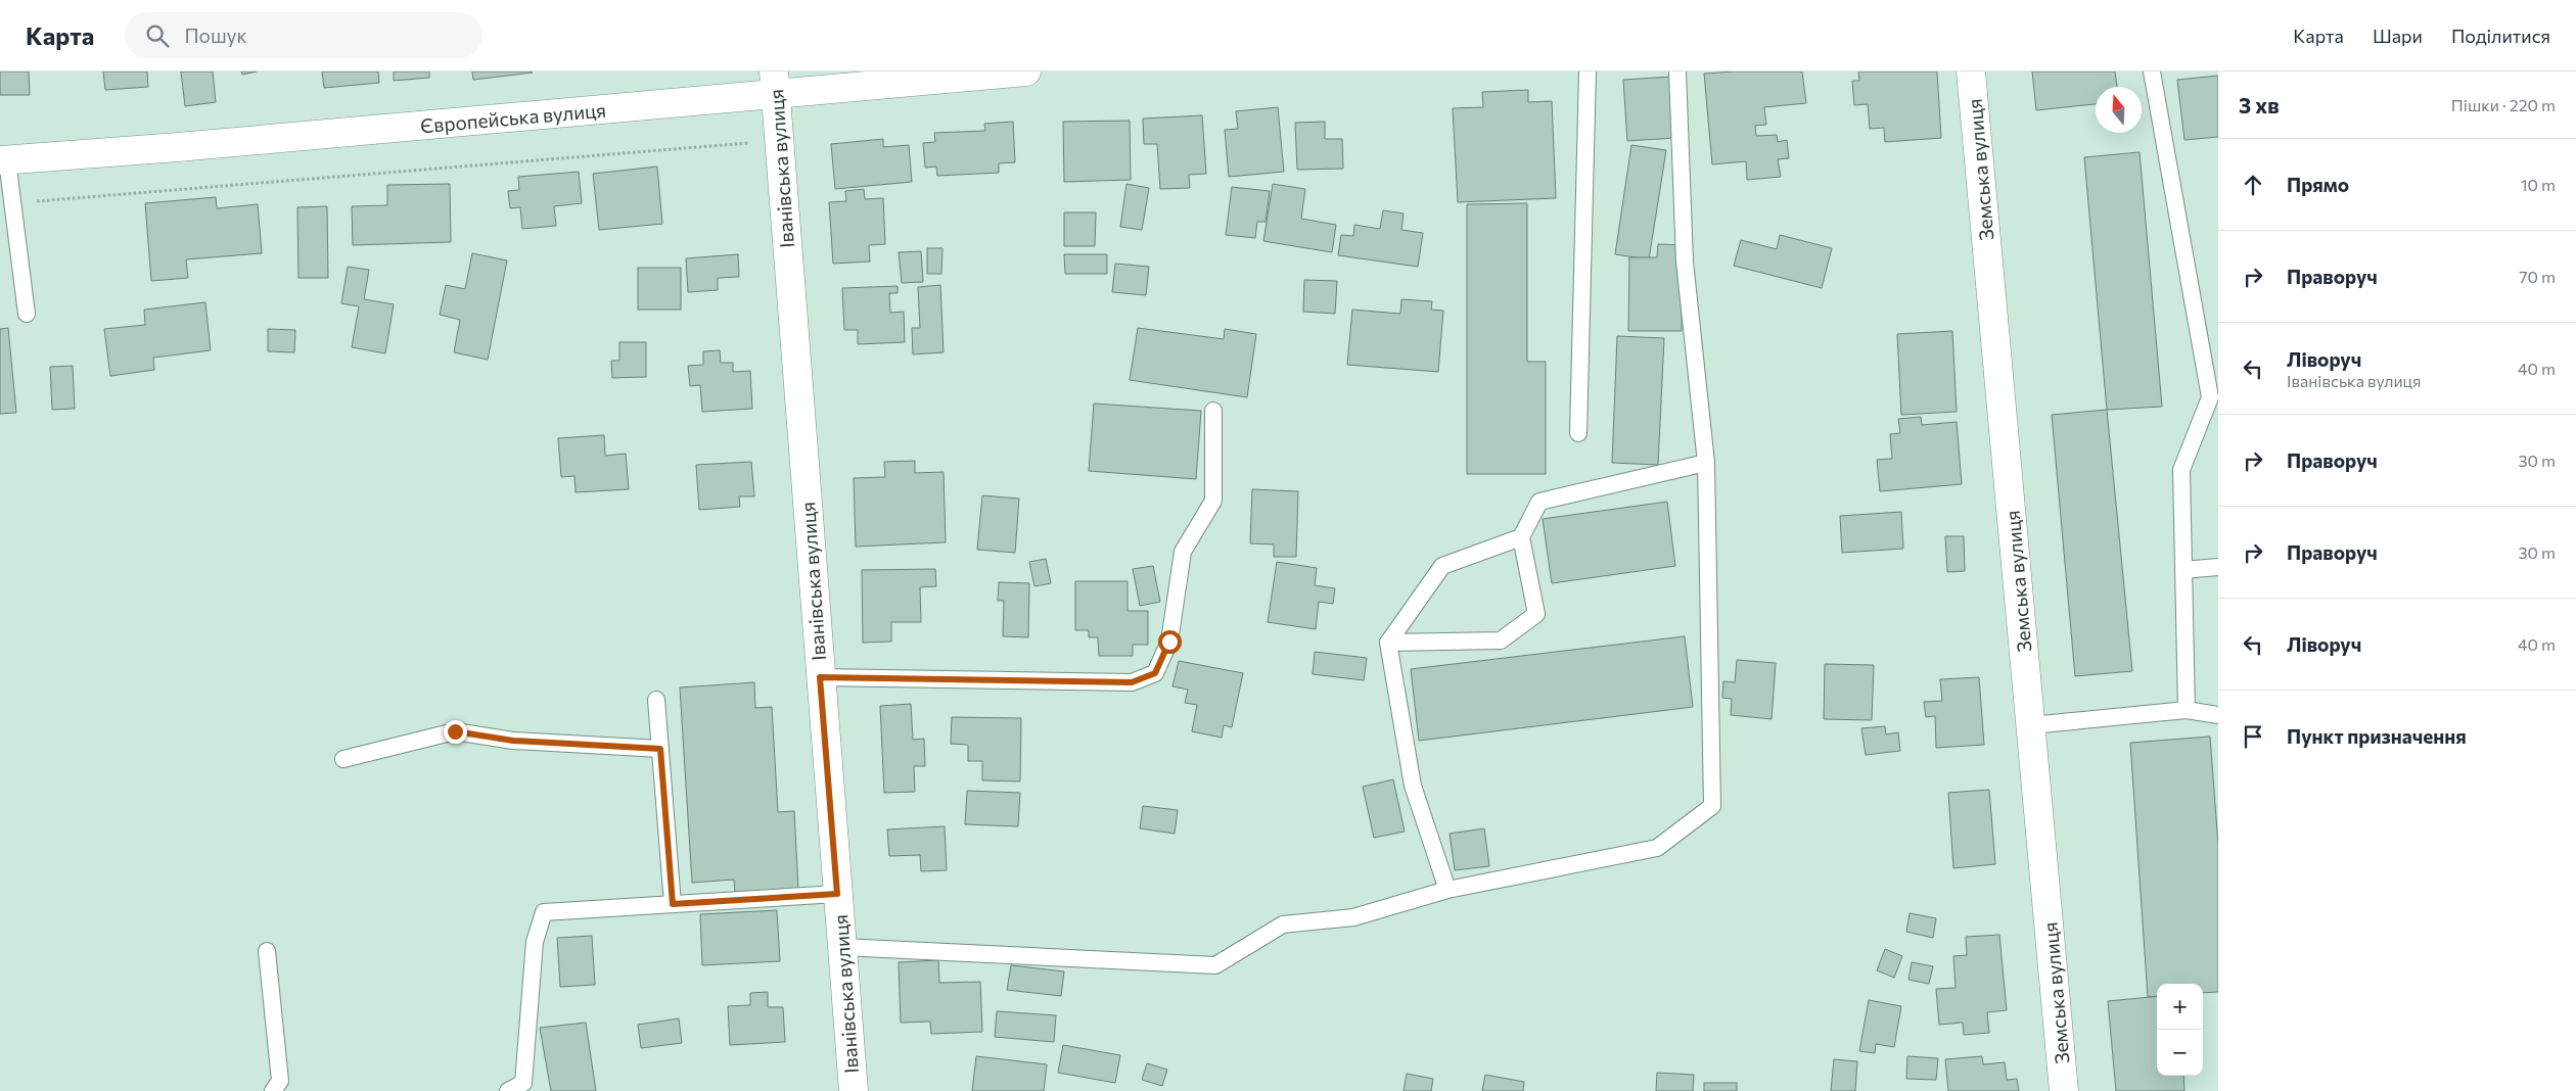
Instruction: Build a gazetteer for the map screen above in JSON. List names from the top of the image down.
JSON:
{
  "streets": {
    "street": ["Європейська вулиця", "Іванівська вулиця", "Земська вулиця"]
  },
  "crossings": [
    ["Європейська вулиця", "Іванівська вулиця"]
  ],
  "north": "top",
  "page": {
    "header": "Карта",
    "search": "Пошук",
    "nav": ["Карта", "Шари", "Поділитися"],
    "heading": ["3 хв", "Пішки · 220 m"],
    "list": [
      ["Прямо", "10 m"],
      ["Праворуч", "70 m"],
      ["Ліворуч", "Іванівська вулиця", "40 m"],
      ["Праворуч", "30 m"],
      ["Праворуч", "30 m"],
      ["Ліворуч", "40 m"],
      "Пункт призначення"
    ],
    "map_buttons": ["+", "−"]
  }
}
